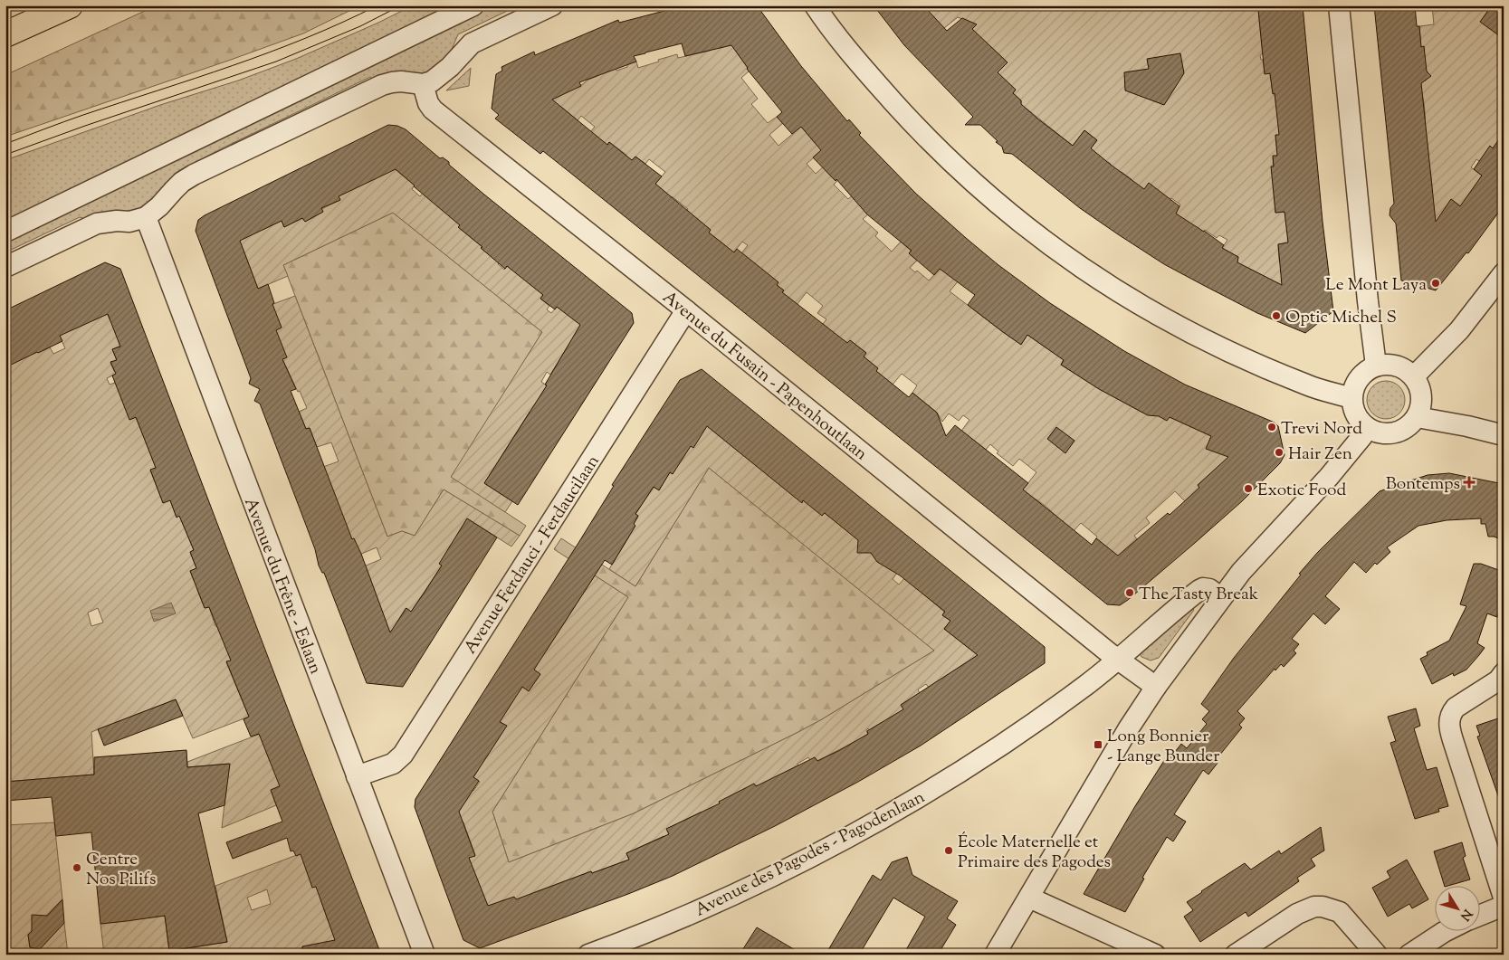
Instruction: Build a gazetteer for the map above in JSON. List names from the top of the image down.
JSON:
{
  "streets": {
    "street": [
      "Avenue du Fusain - Papenhoutlaan",
      "Avenue Ferdauci - Ferdaucilaan",
      "Avenue du Frêne - Eslaan",
      "Avenue des Pagodes - Pagodenlaan"
    ]
  },
  "crossings": [
    ["Avenue du Fusain - Papenhoutlaan", "Avenue Ferdauci - Ferdaucilaan"],
    ["Avenue du Fusain - Papenhoutlaan", "Avenue des Pagodes - Pagodenlaan"],
    ["Avenue Ferdauci - Ferdaucilaan", "Avenue du Frêne - Eslaan"]
  ],
  "places": {
    "other": [
      "Le Mont Laya",
      "Optic Michel S",
      "Trevi Nord",
      "Hair Zen",
      "Exotic Food",
      "The Tasty Break",
      "École Maternelle et Primaire des Pagodes",
      "Centre Nos Pilifs"
    ],
    "health": ["Bontemps"],
    "transit": ["Long Bonnier - Lange Bunder"]
  },
  "north": "bottom right"
}
